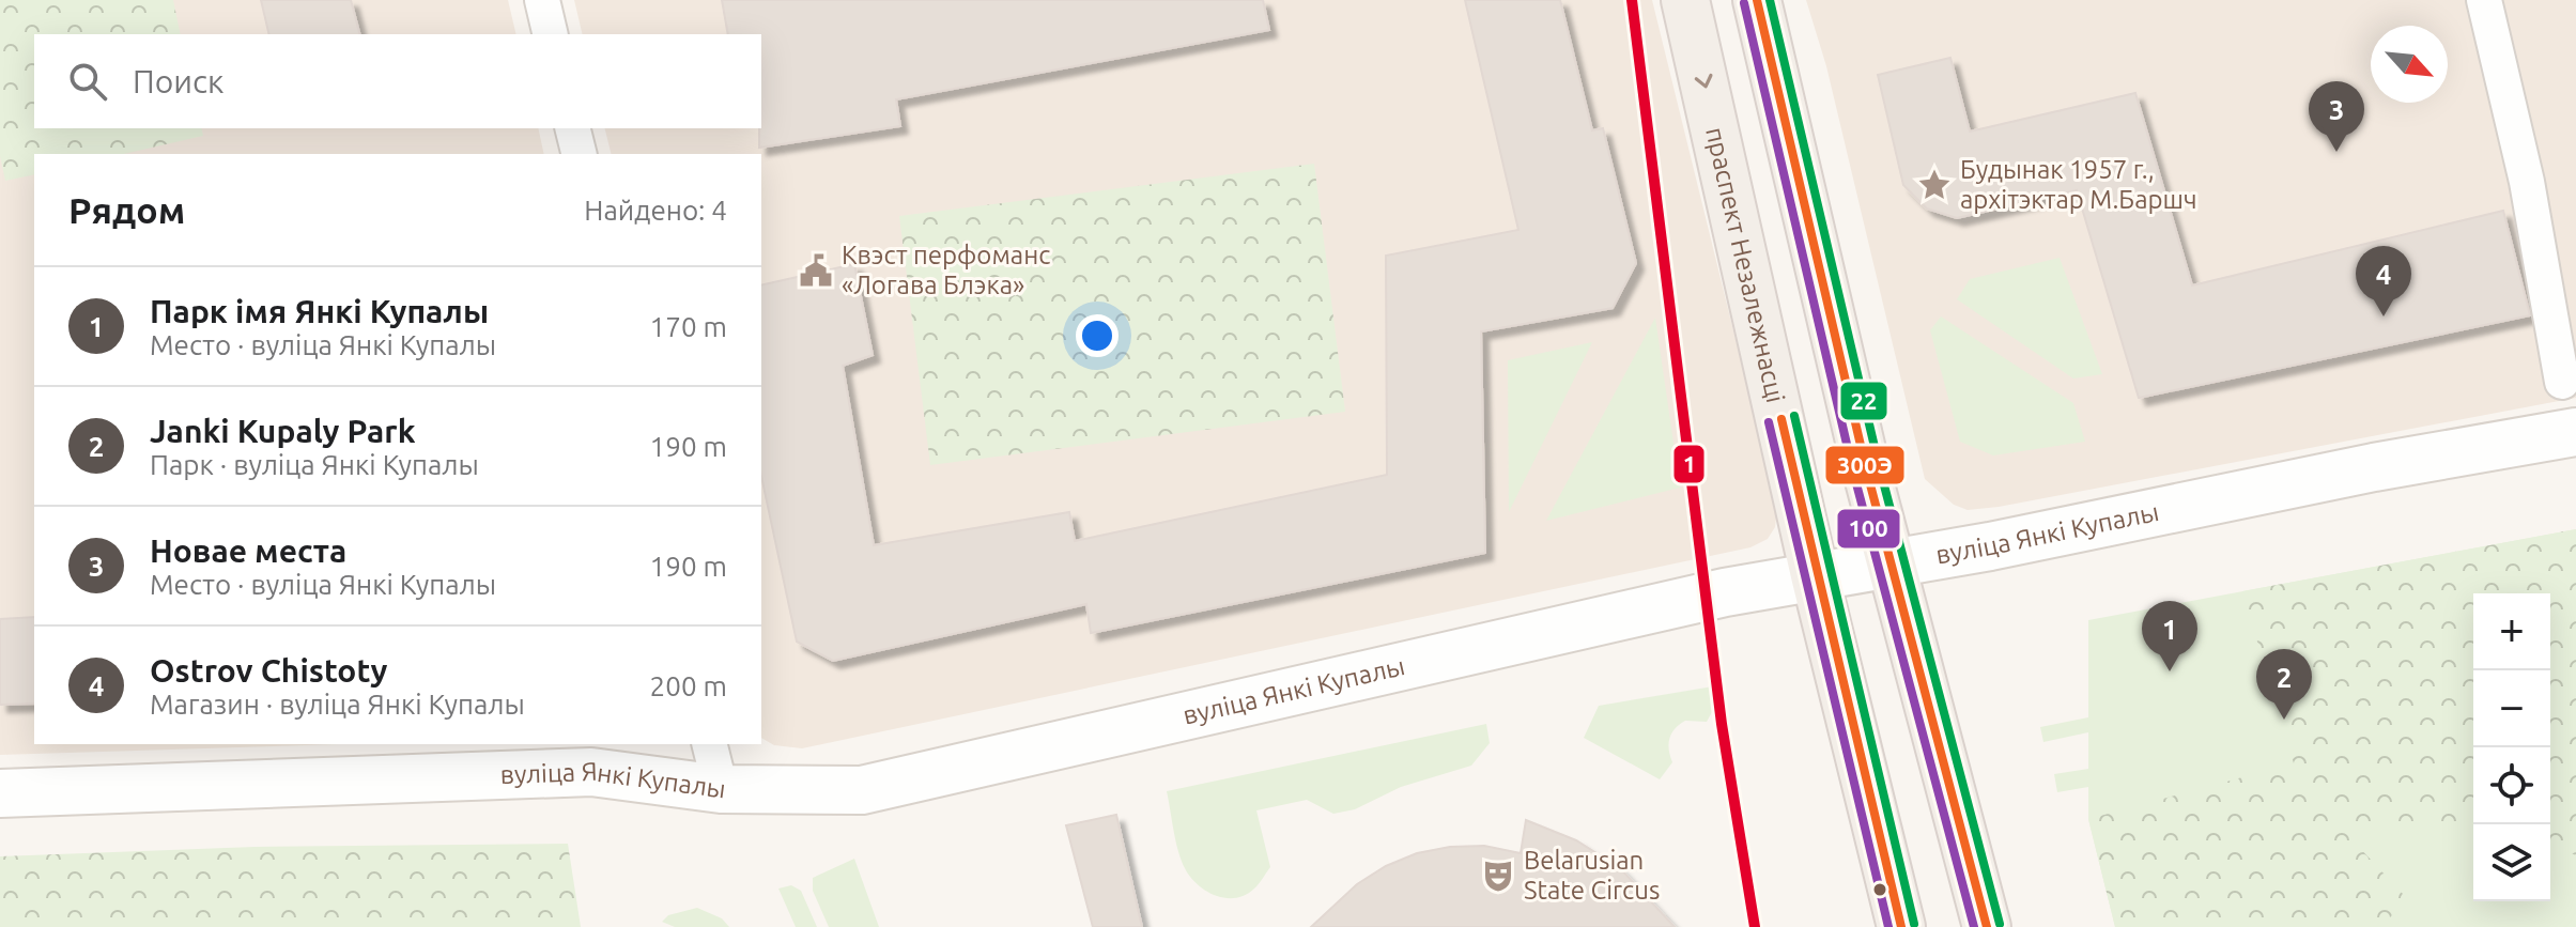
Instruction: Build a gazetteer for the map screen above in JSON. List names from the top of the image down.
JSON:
{
  "streets": {
    "main road": ["праспект Незалежнасці", "вуліца Янкі Купалы"]
  },
  "crossings": [
    ["праспект Незалежнасці", "вуліца Янкі Купалы"]
  ],
  "places": {
    "place": ["Будынак 1957 г., архітэктар М.Баршч"],
    "public building": ["Квэст перфоманс «Логава Блэка»"],
    "theatre": ["Belarusian State Circus"]
  },
  "lines": [
    "transit line 1",
    "transit line 300Э",
    "transit line 22",
    "transit line 100"
  ],
  "north": "bottom right",
  "page": {
    "search": "Поиск",
    "pins": [
      "3",
      "4",
      "1",
      "2"
    ],
    "heading": ["Рядом", "Найдено: 4"],
    "list": [
      {
        "mark": "1",
        "name": "Парк імя Янкі Купалы",
        "note": "Место · вуліца Янкі Купалы",
        "value": "170 m"
      },
      {
        "mark": "2",
        "name": "Janki Kupaly Park",
        "note": "Парк · вуліца Янкі Купалы",
        "value": "190 m"
      },
      {
        "mark": "3",
        "name": "Новае места",
        "note": "Место · вуліца Янкі Купалы",
        "value": "190 m"
      },
      {
        "mark": "4",
        "name": "Ostrov Chistoty",
        "note": "Магазин · вуліца Янкі Купалы",
        "value": "200 m"
      }
    ],
    "map_buttons": ["+", "−"]
  }
}
